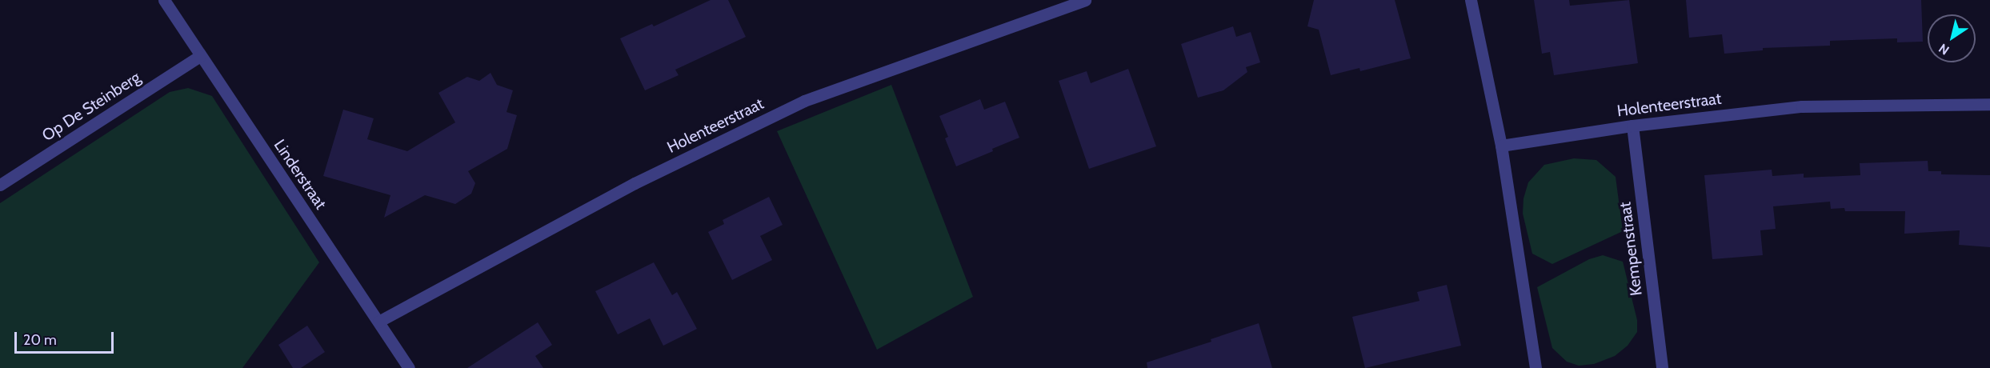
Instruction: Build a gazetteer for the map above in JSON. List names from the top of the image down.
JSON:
{
  "streets": {
    "street": [
      "Holenteerstraat",
      "Op De Steinberg",
      "Linderstraat",
      "Kempenstraat"
    ]
  },
  "crossings": [
    ["Holenteerstraat", "Linderstraat"],
    ["Holenteerstraat", "Kempenstraat"],
    ["Op De Steinberg", "Linderstraat"]
  ],
  "scale_bar": "20 m",
  "north": "bottom left"
}
